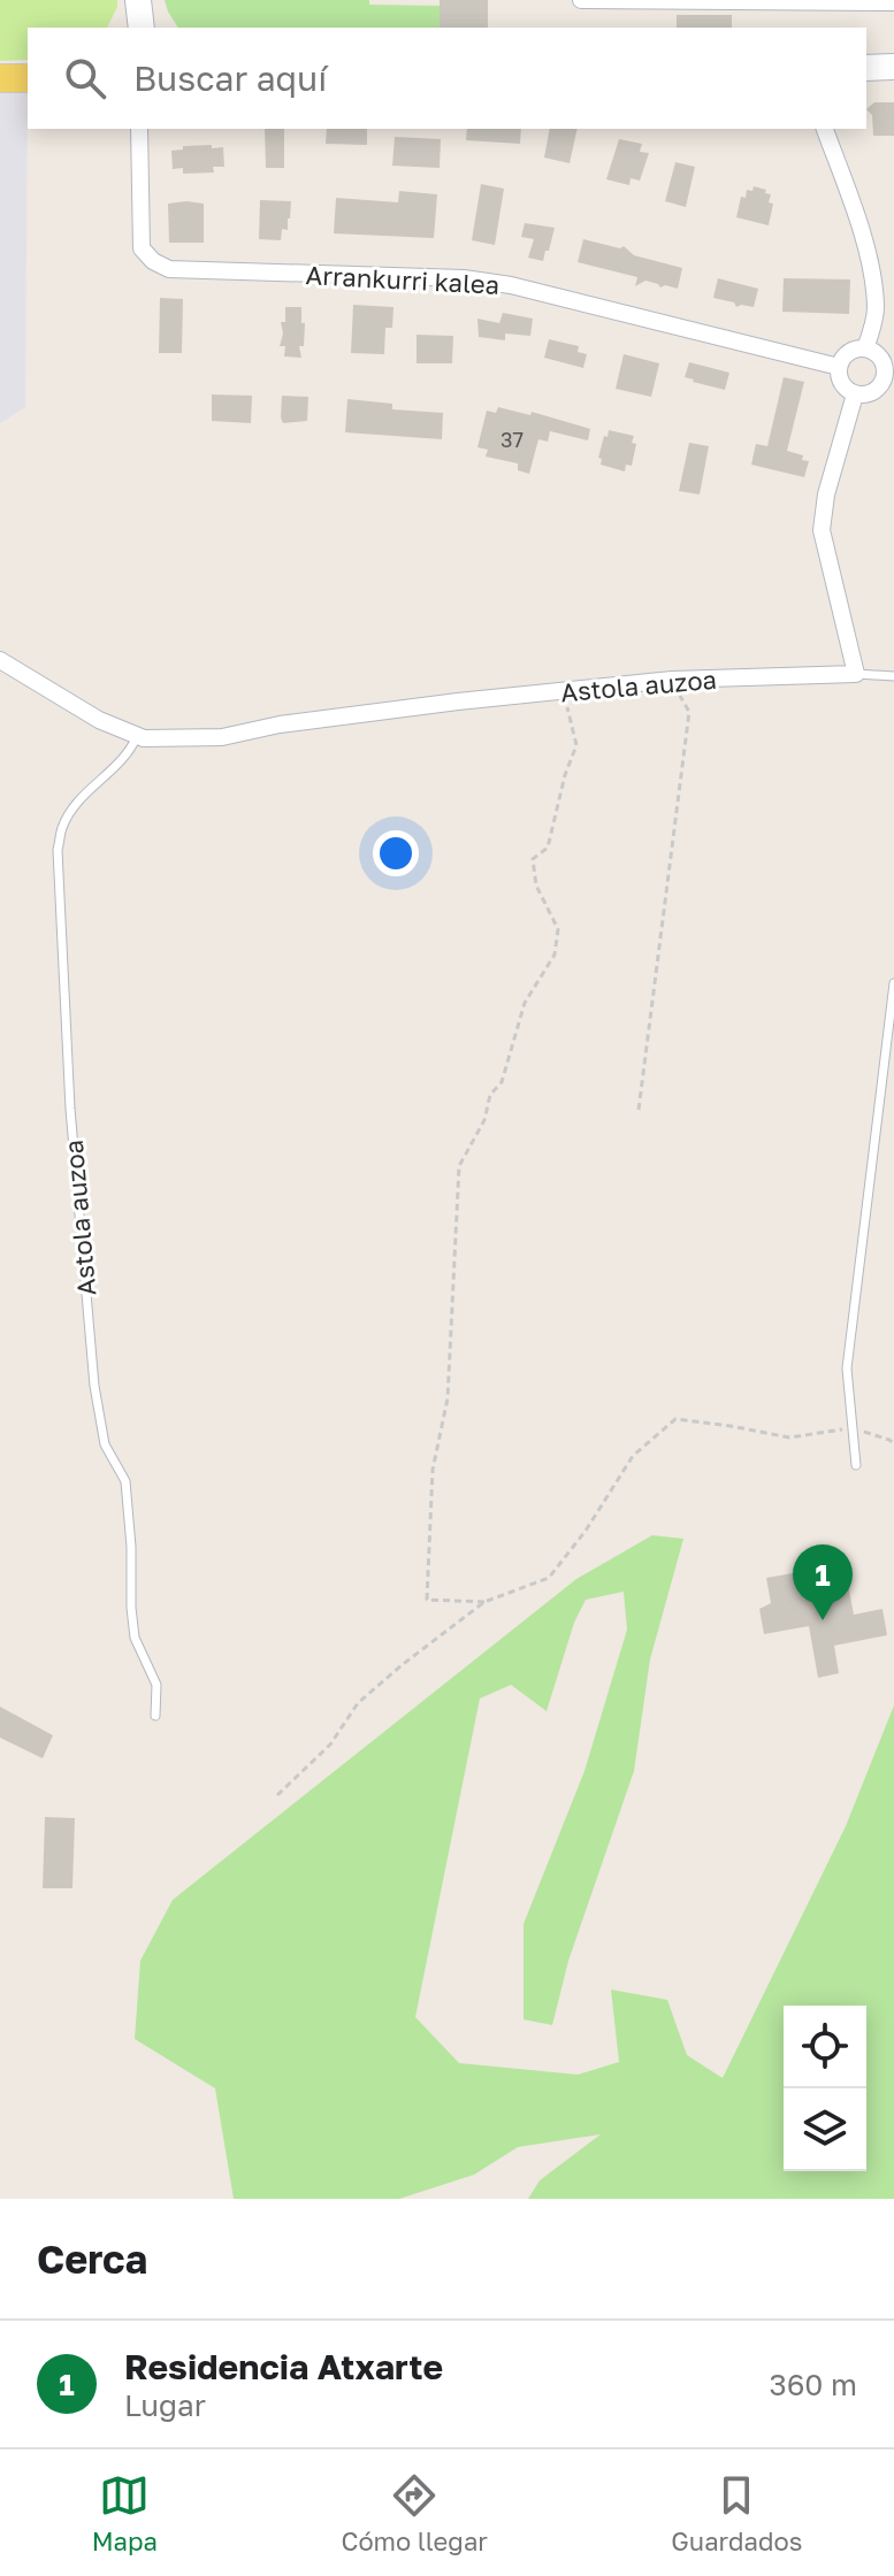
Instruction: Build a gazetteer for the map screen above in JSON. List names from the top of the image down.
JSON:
{
  "streets": {
    "street": ["Arrankurri kalea", "Astola auzoa"]
  },
  "house_numbers": ["37"],
  "page": {
    "search": "Buscar aquí",
    "pins": "1",
    "heading": "Cerca",
    "list": [
      {
        "mark": "1",
        "name": "Residencia Atxarte",
        "note": "Lugar",
        "value": "360 m"
      }
    ],
    "nav": ["Mapa", "Cómo llegar", "Guardados"]
  }
}
